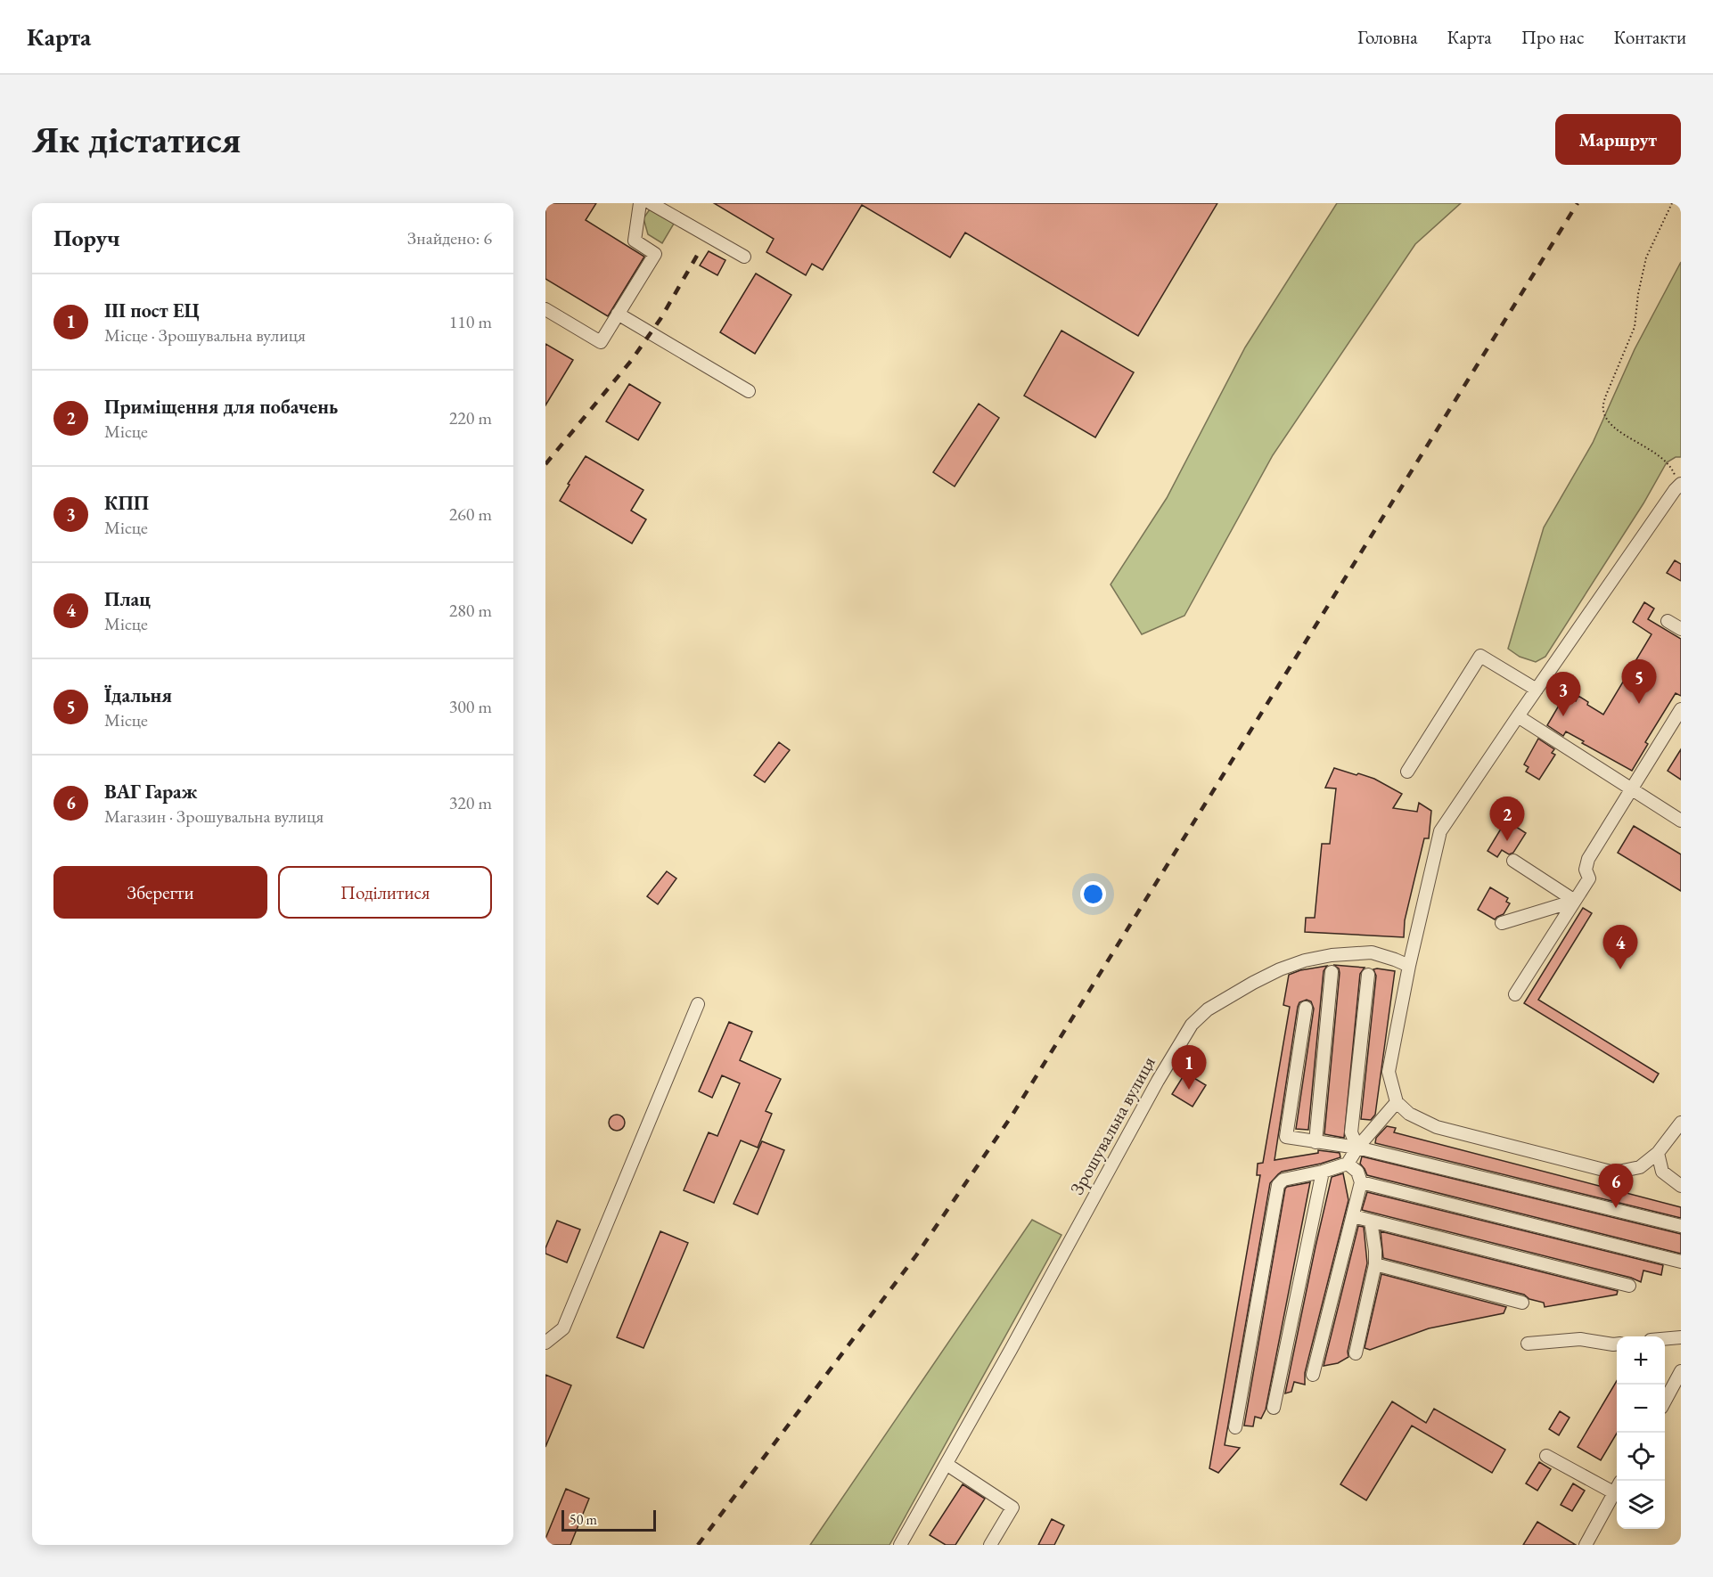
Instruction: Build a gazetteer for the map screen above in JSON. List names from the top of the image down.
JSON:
{
  "streets": {
    "street": ["Зрошувальна вулиця"]
  },
  "scale_bar": "50 m",
  "page": {
    "header": "Карта",
    "nav": [
      "Головна",
      "Карта",
      "Про нас",
      "Контакти"
    ],
    "buttons": [
      "Маршрут",
      ["Зберегти", "Поділитися"]
    ],
    "title": "Як дістатися",
    "heading": ["Поруч", "Знайдено: 6"],
    "list": [
      {
        "mark": "1",
        "name": "III пост ЕЦ",
        "note": "Місце · Зрошувальна вулиця",
        "value": "110 m"
      },
      {
        "mark": "2",
        "name": "Приміщення для побачень",
        "note": "Місце",
        "value": "220 m"
      },
      {
        "mark": "3",
        "name": "КПП",
        "note": "Місце",
        "value": "260 m"
      },
      {
        "mark": "4",
        "name": "Плац",
        "note": "Місце",
        "value": "280 m"
      },
      {
        "mark": "5",
        "name": "Їдальня",
        "note": "Місце",
        "value": "300 m"
      },
      {
        "mark": "6",
        "name": "ВАГ Гараж",
        "note": "Магазин · Зрошувальна вулиця",
        "value": "320 m"
      }
    ],
    "pins": [
      "5",
      "3",
      "2",
      "4",
      "1",
      "6"
    ],
    "map_buttons": ["+", "−"],
    "scale": "50 m"
  }
}
